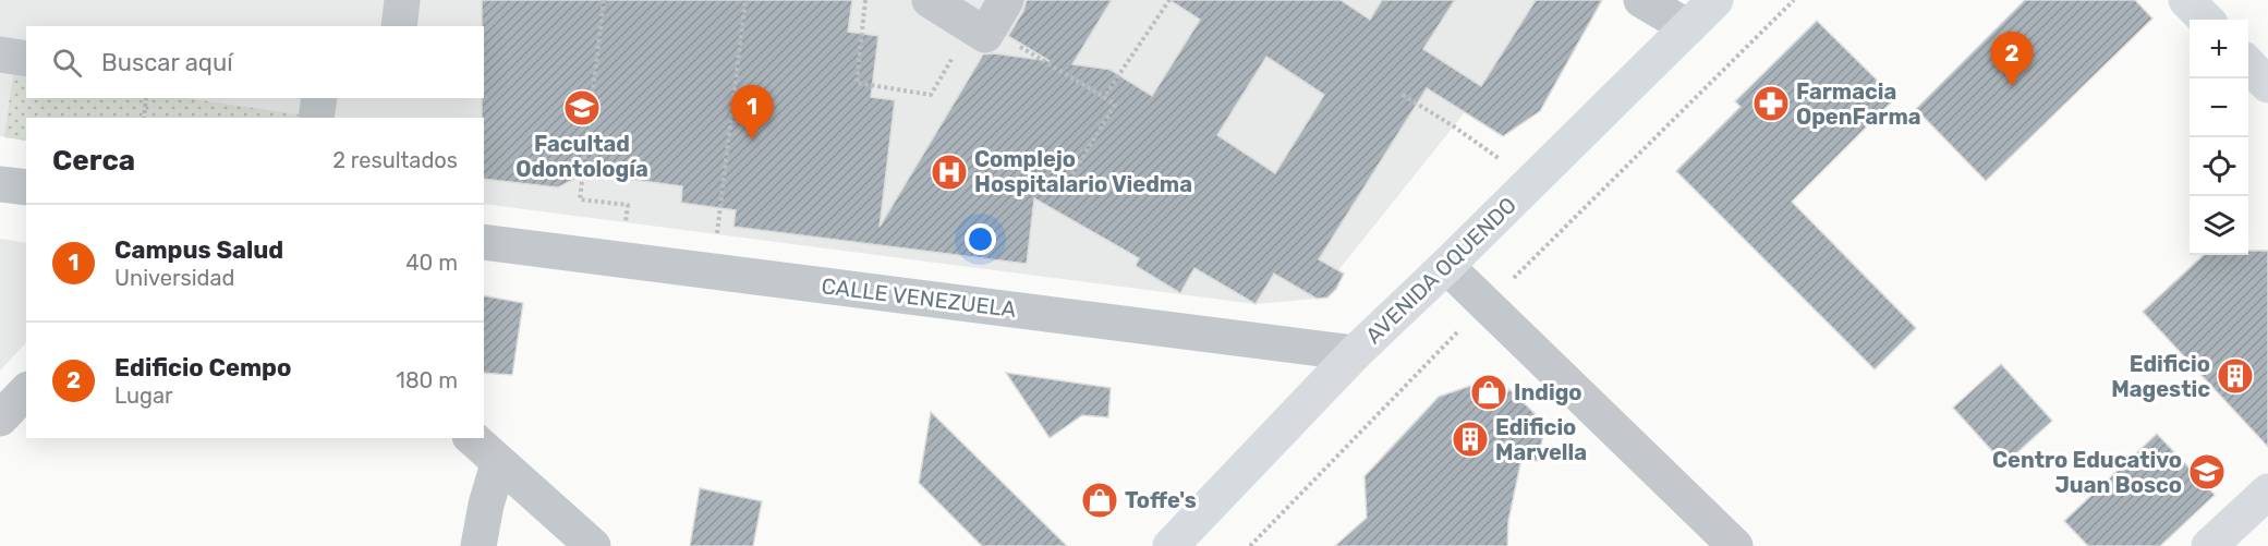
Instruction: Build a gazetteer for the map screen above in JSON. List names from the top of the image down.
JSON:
{
  "streets": {
    "main road": ["AVENIDA OQUENDO"],
    "street": ["CALLE VENEZUELA"]
  },
  "crossings": [
    ["AVENIDA OQUENDO", "CALLE VENEZUELA"]
  ],
  "places": {
    "pharmacy": ["Farmacia OpenFarma"],
    "school or university": ["Facultad Odontología", "Centro Educativo Juan Bosco"],
    "hospital": ["Complejo Hospitalario Viedma"],
    "building": ["Edificio Magestic", "Edificio Marvella"],
    "shop": ["Indigo", "Toffe's"]
  },
  "page": {
    "map_buttons": ["+", "−"],
    "search": "Buscar aquí",
    "pins": ["2", "1"],
    "heading": ["Cerca", "2 resultados"],
    "list": [
      {
        "mark": "1",
        "name": "Campus Salud",
        "note": "Universidad",
        "value": "40 m"
      },
      {
        "mark": "2",
        "name": "Edificio Cempo",
        "note": "Lugar",
        "value": "180 m"
      }
    ]
  }
}
